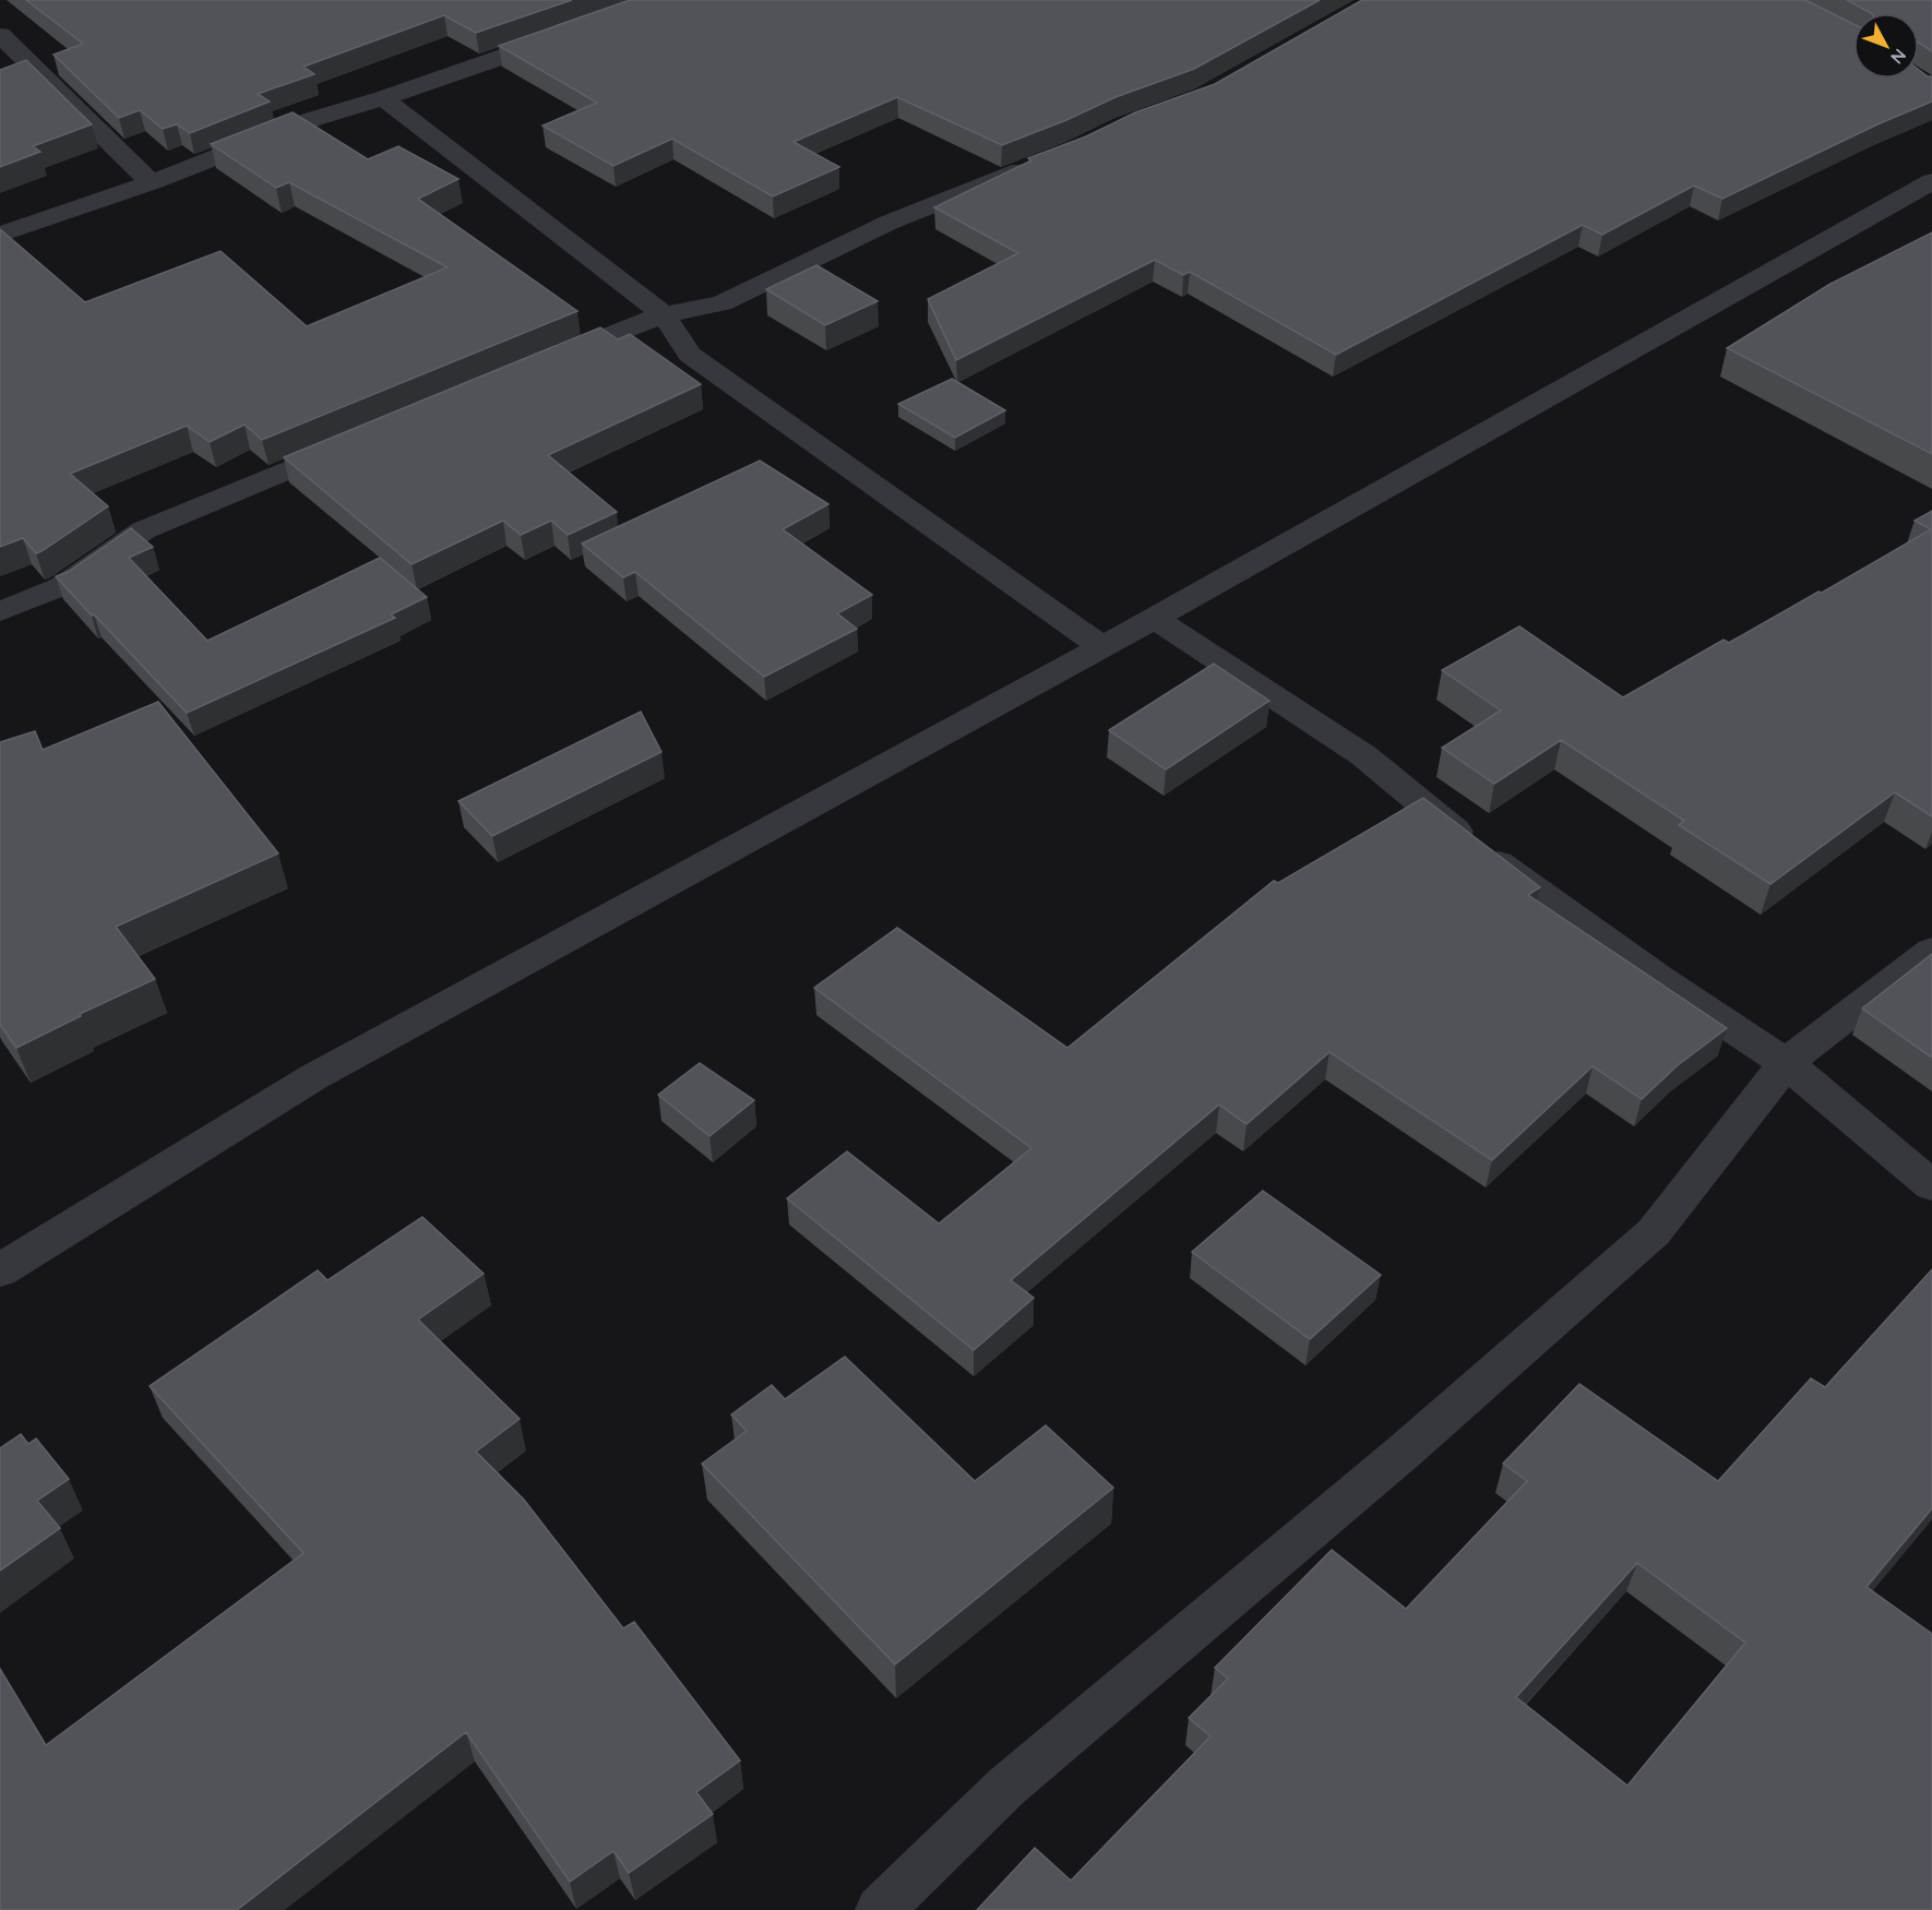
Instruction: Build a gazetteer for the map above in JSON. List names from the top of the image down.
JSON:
{
  "north": "bottom right"
}
